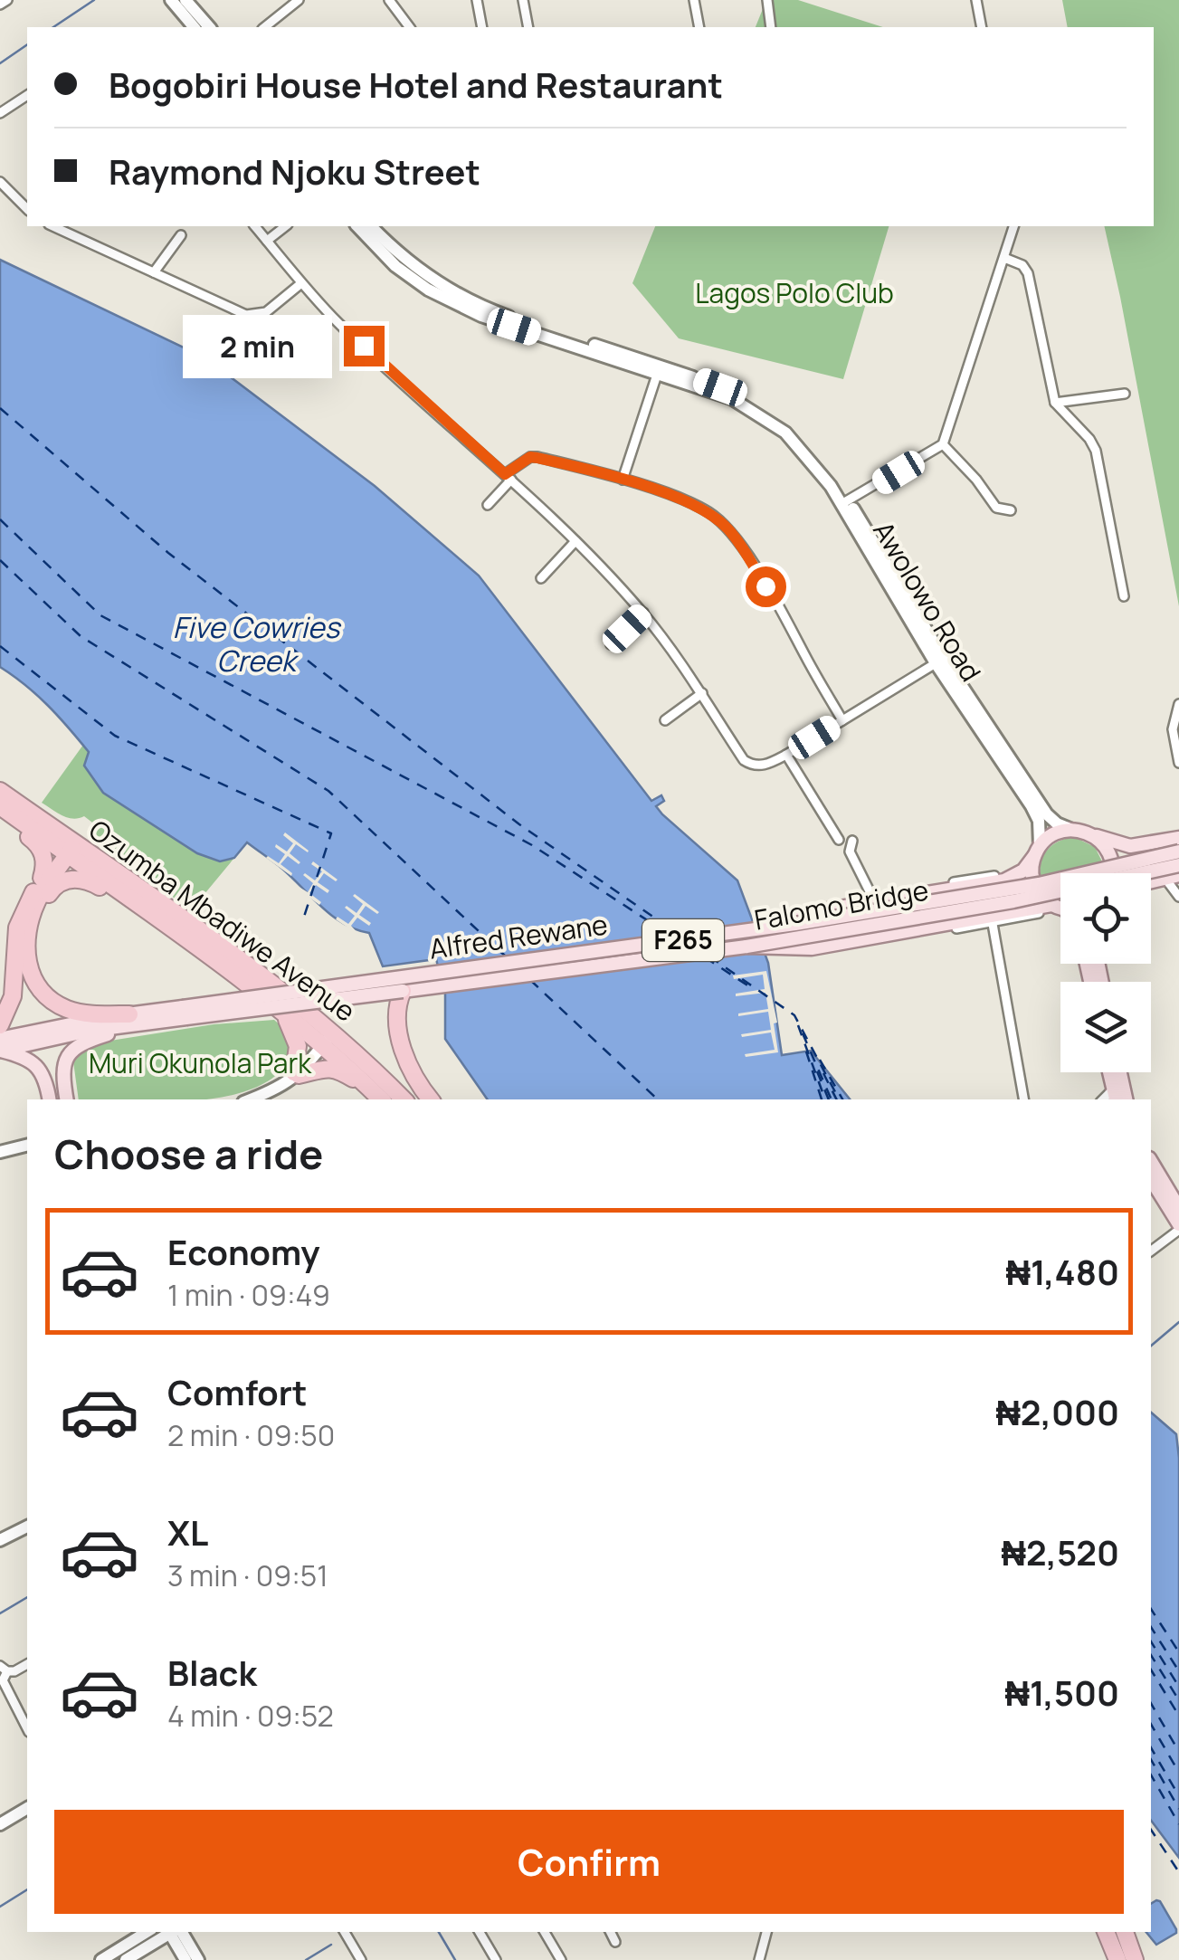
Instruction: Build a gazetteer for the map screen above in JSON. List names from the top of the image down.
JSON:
{
  "streets": {
    "highway": ["Ozumba Mbadiwe Avenue"],
    "main road": [
      "Awolowo Road",
      "Falomo Bridge",
      "Alfred Rewane",
      "F265"
    ]
  },
  "crossings": [
    ["Falomo Bridge", "Alfred Rewane"],
    ["Falomo Bridge", "F265"],
    ["Alfred Rewane", "F265"]
  ],
  "water": ["Five Cowries Creek"],
  "parks": ["Lagos Polo Club", "Muri Okunola Park"],
  "page": {
    "banner": ["Bogobiri House Hotel and Restaurant", "Raymond Njoku Street"],
    "bubble": "2 min",
    "heading": "Choose a ride",
    "list": [
      {
        "name": "Economy",
        "note": "1 min · 09:49",
        "value": "₦1,480"
      },
      {
        "name": "Comfort",
        "note": "2 min · 09:50",
        "value": "₦2,000"
      },
      {
        "name": "XL",
        "note": "3 min · 09:51",
        "value": "₦2,520"
      },
      {
        "name": "Black",
        "note": "4 min · 09:52",
        "value": "₦1,500"
      }
    ],
    "buttons": "Confirm"
  }
}
